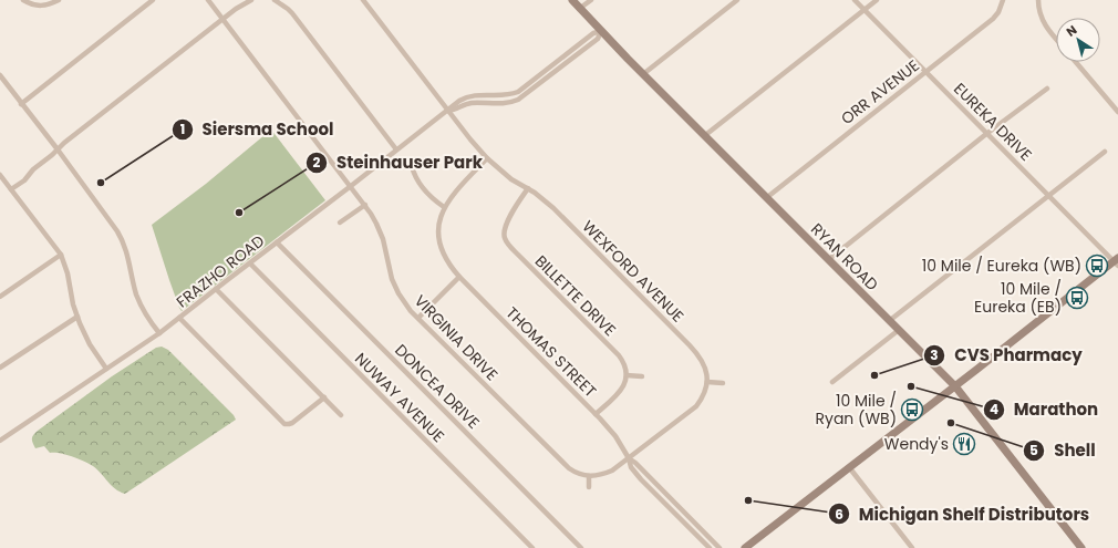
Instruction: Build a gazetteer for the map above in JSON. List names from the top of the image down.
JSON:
{
  "streets": {
    "main road": ["RYAN ROAD"],
    "street": [
      "ORR AVENUE",
      "EUREKA DRIVE",
      "FRAZHO ROAD",
      "WEXFORD AVENUE",
      "BILLETTE DRIVE",
      "VIRGINIA DRIVE",
      "THOMAS STREET",
      "DONCEA DRIVE",
      "NUWAY AVENUE"
    ]
  },
  "crossings": [
    ["ORR AVENUE", "EUREKA DRIVE"],
    ["ORR AVENUE", "RYAN ROAD"],
    ["RYAN ROAD", "FRAZHO ROAD"],
    ["FRAZHO ROAD", "WEXFORD AVENUE"],
    ["FRAZHO ROAD", "VIRGINIA DRIVE"],
    ["FRAZHO ROAD", "DONCEA DRIVE"],
    ["FRAZHO ROAD", "NUWAY AVENUE"],
    ["WEXFORD AVENUE", "BILLETTE DRIVE"],
    ["WEXFORD AVENUE", "THOMAS STREET"]
  ],
  "places": {
    "other": [
      "Siersma School",
      "Steinhauser Park",
      "CVS Pharmacy",
      "Marathon",
      "Shell",
      "Michigan Shelf Distributors"
    ],
    "bus stop": ["10 Mile / Eureka (WB)", "10 Mile / Eureka (EB)", "10 Mile / Ryan (WB)"],
    "restaurant": ["Wendy's"]
  },
  "north": "top left"
}
